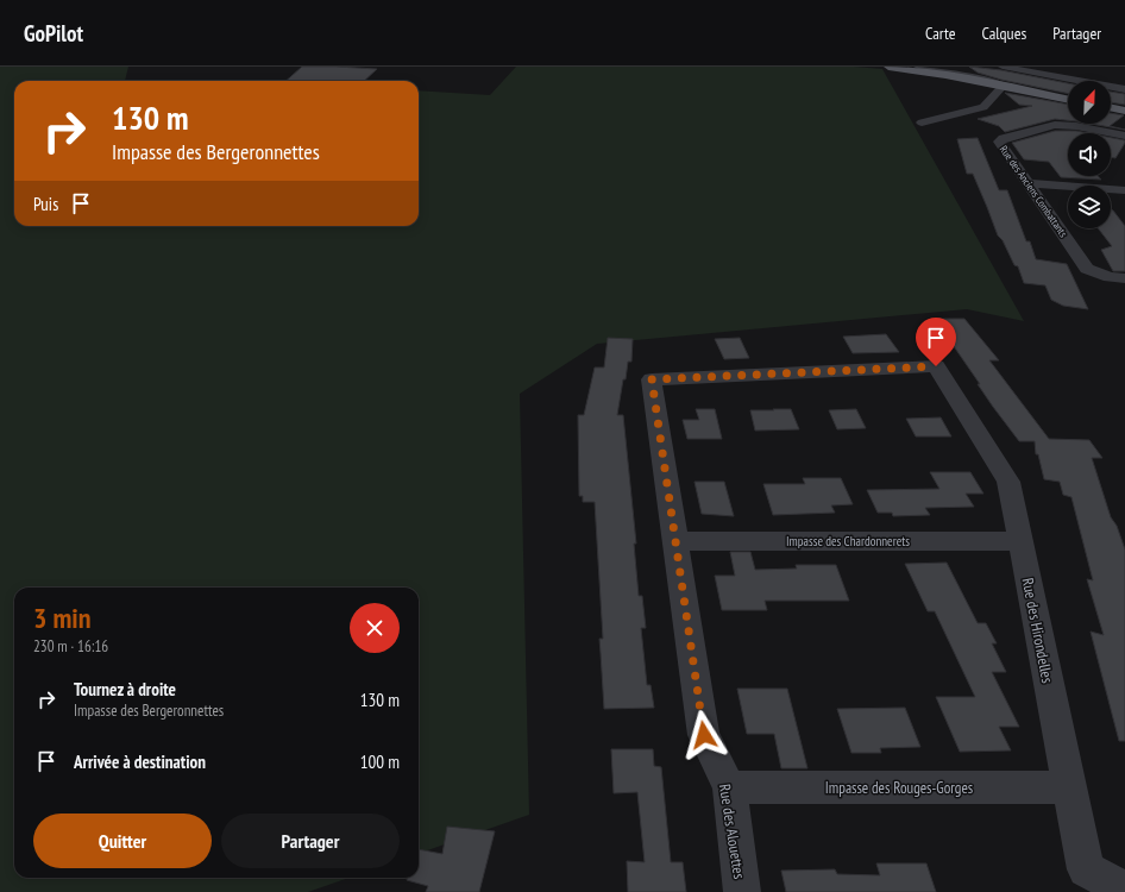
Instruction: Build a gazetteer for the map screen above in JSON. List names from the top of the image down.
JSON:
{
  "streets": {
    "street": [
      "Rue des Anciens Combattants",
      "Impasse des Chardonnerets",
      "Rue des Hirondelles",
      "Impasse des Rouges-Gorges",
      "Rue des Alouettes"
    ]
  },
  "crossings": [
    ["Impasse des Chardonnerets", "Rue des Hirondelles"],
    ["Impasse des Chardonnerets", "Rue des Alouettes"],
    ["Rue des Hirondelles", "Impasse des Rouges-Gorges"],
    ["Rue des Hirondelles", "Rue des Alouettes"],
    ["Impasse des Rouges-Gorges", "Rue des Alouettes"]
  ],
  "north": "top right",
  "page": {
    "header": "GoPilot",
    "nav": ["Carte", "Calques", "Partager"],
    "turn": ["130 m", "Impasse des Bergeronnettes"],
    "then": "Puis",
    "heading": ["3 min", "230 m · 16:16"],
    "list": [
      {
        "name": "Tournez à droite",
        "note": "Impasse des Bergeronnettes",
        "value": "130 m"
      },
      {
        "name": "Arrivée à destination",
        "value": "100 m"
      }
    ],
    "buttons": ["Quitter", "Partager"]
  }
}
